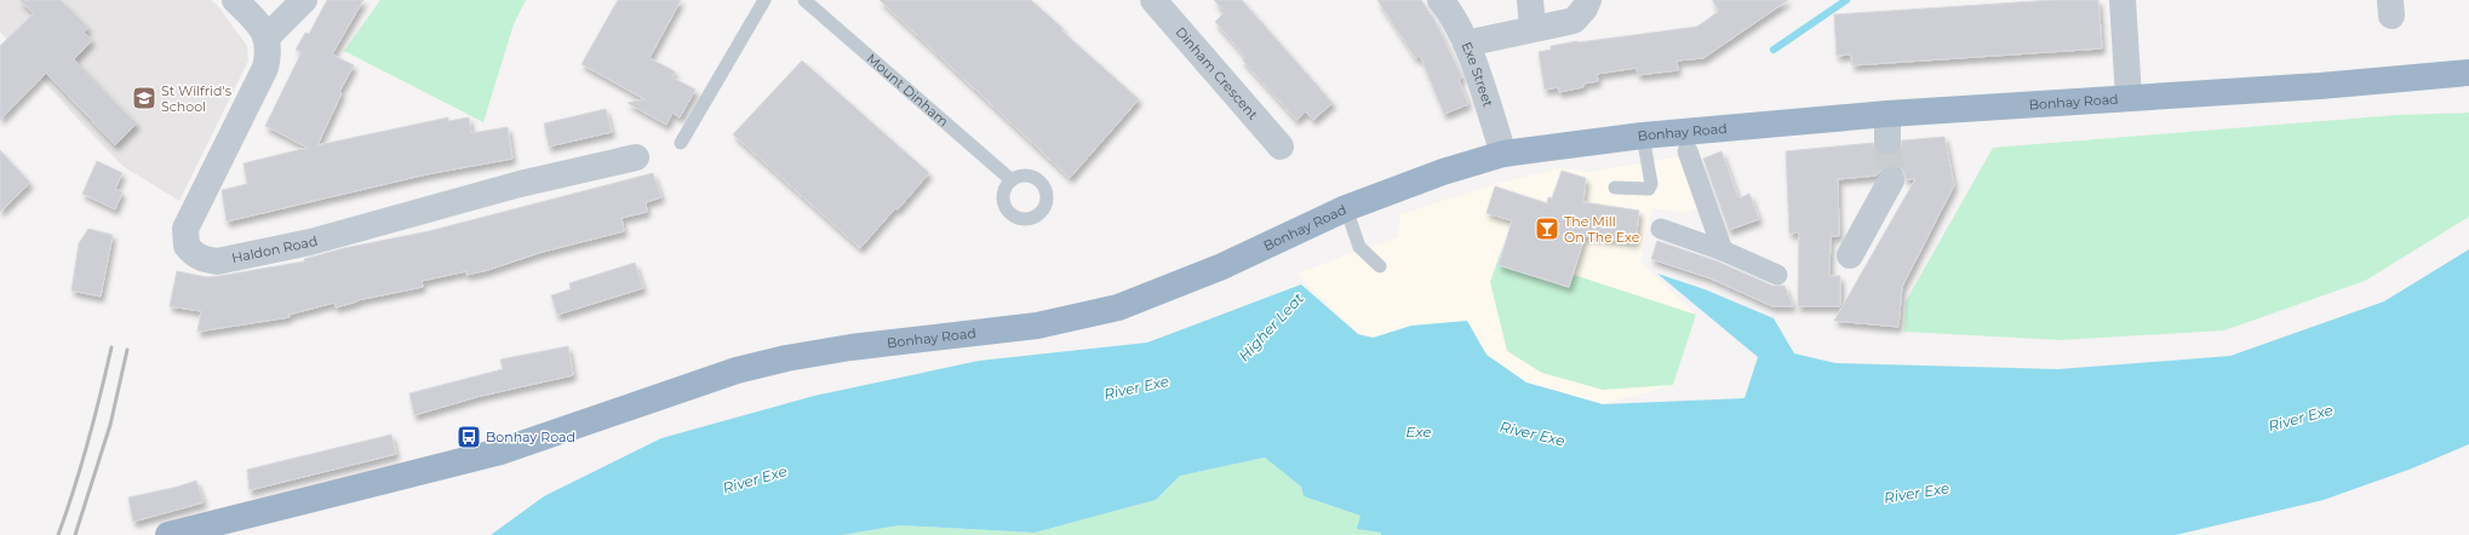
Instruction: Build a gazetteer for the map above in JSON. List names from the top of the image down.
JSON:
{
  "streets": {
    "highway": ["Bonhay Road"],
    "street": ["Dinham Crescent", "Exe Street", "Haldon Road"],
    "lane": ["Mount Dinham"]
  },
  "crossings": [
    ["Exe Street", "Bonhay Road"]
  ],
  "water": ["Higher Leat", "River Exe", "Exe"],
  "places": {
    "school or university": ["St Wilfrid's School"],
    "bar": ["The Mill On The Exe"],
    "bus stop": ["Bonhay Road"]
  }
}
